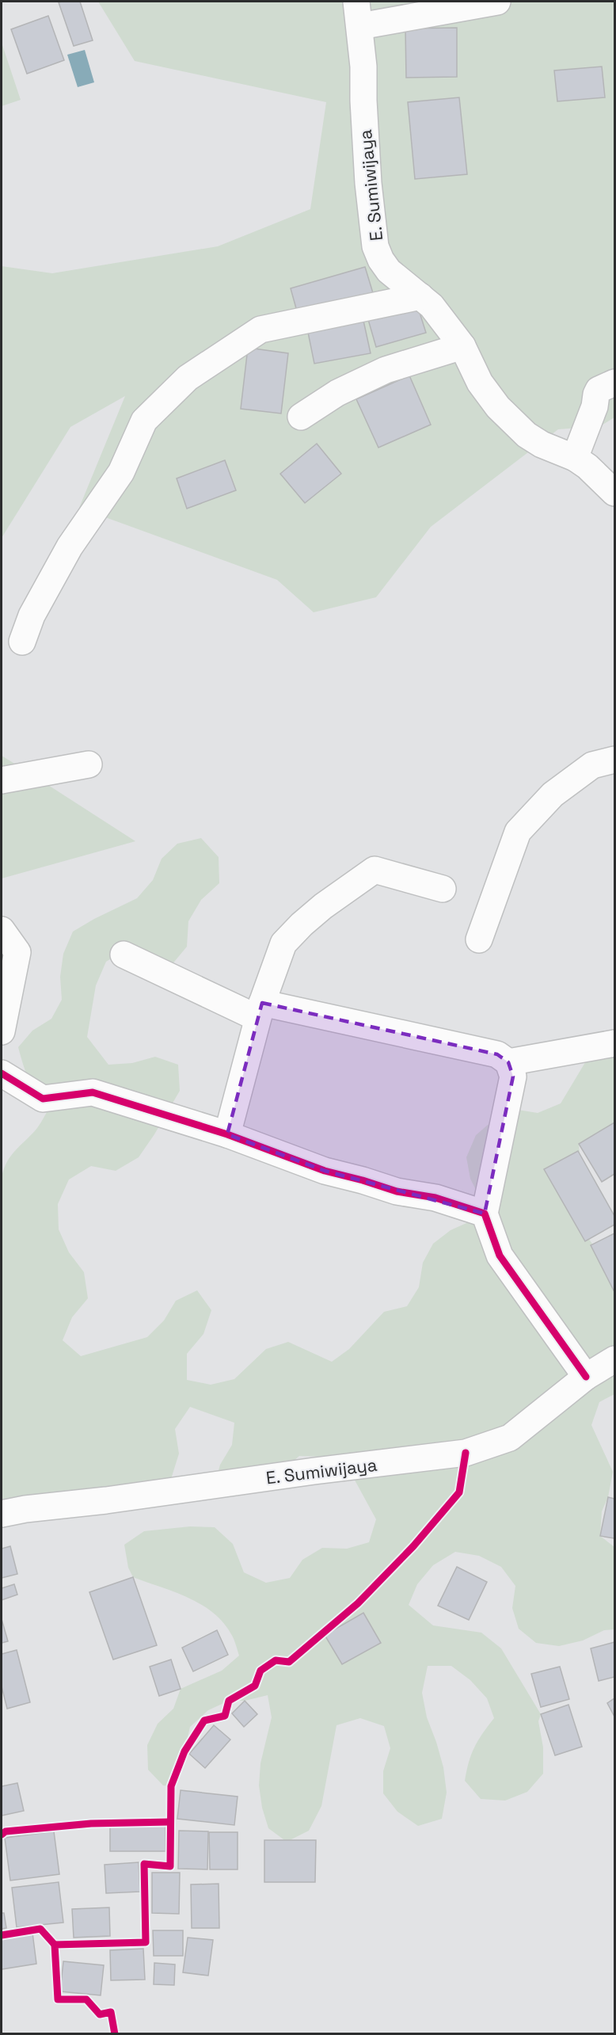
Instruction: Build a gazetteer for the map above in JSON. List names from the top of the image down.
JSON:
{
  "streets": {
    "street": ["E. Sumiwijaya"]
  }
}
